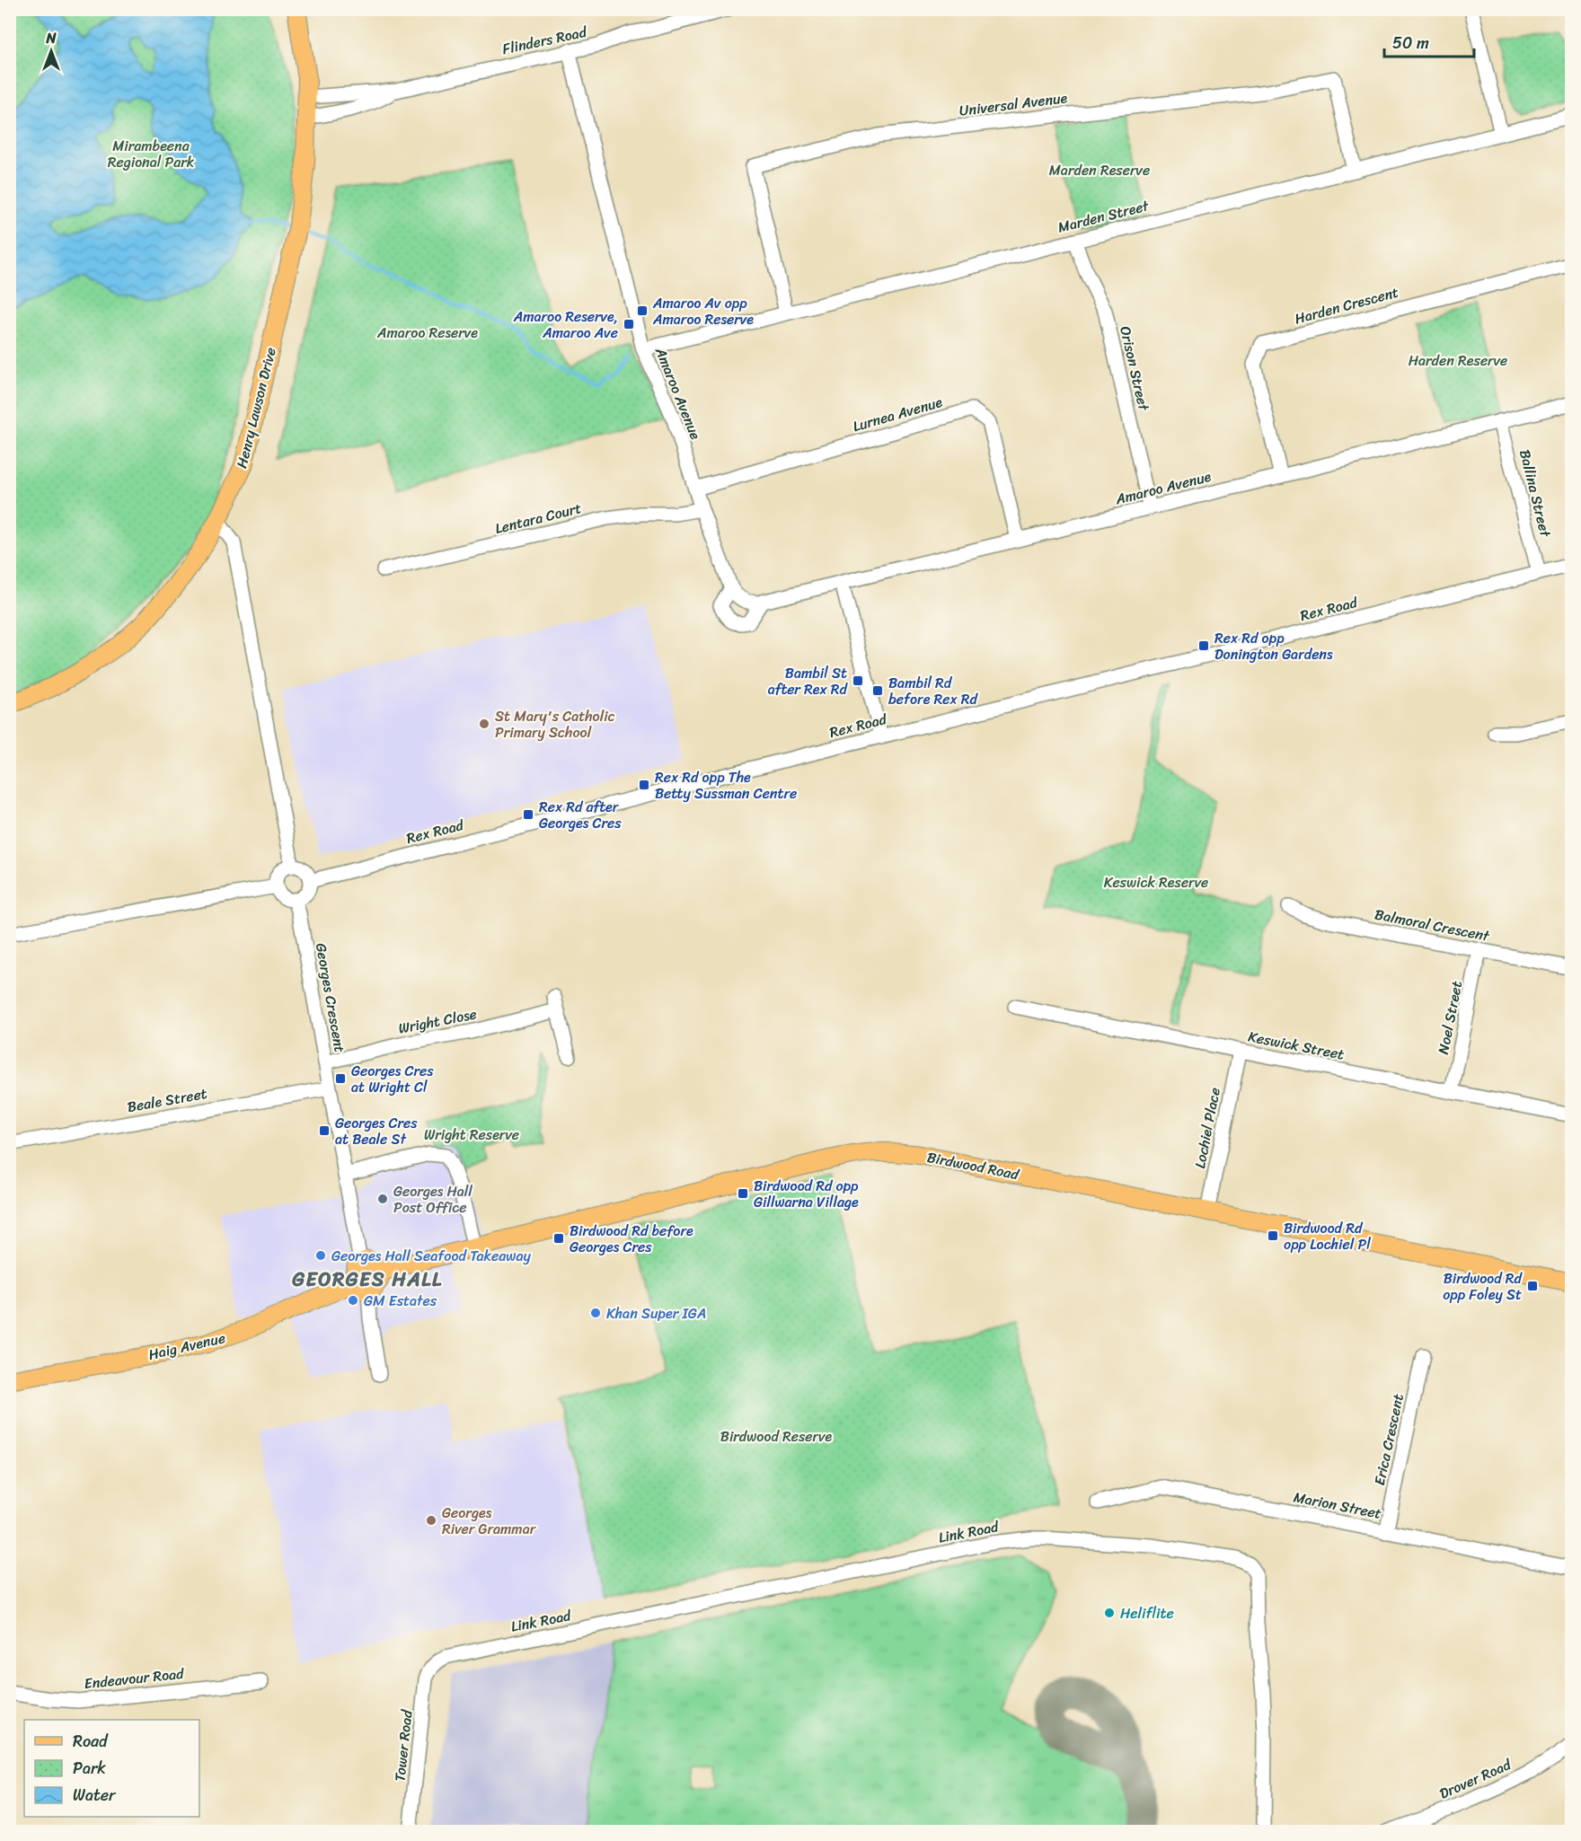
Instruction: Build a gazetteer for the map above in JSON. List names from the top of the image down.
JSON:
{
  "streets": {
    "main road": ["Henry Lawson Drive", "Birdwood Road", "Haig Avenue"],
    "street": [
      "Flinders Road",
      "Universal Avenue",
      "Marden Street",
      "Harden Crescent",
      "Orison Street",
      "Amaroo Avenue",
      "Lurnea Avenue",
      "Ballina Street",
      "Lentara Court",
      "Rex Road",
      "Balmoral Crescent",
      "Georges Crescent",
      "Noel Street",
      "Wright Close",
      "Keswick Street",
      "Beale Street",
      "Lochiel Place",
      "Erica Crescent",
      "Marion Street",
      "Link Road",
      "Endeavour Road",
      "Tower Road",
      "Drover Road"
    ]
  },
  "crossings": [
    ["Flinders Road", "Amaroo Avenue"],
    ["Flinders Road", "Henry Lawson Drive"],
    ["Universal Avenue", "Marden Street"],
    ["Marden Street", "Orison Street"],
    ["Marden Street", "Amaroo Avenue"],
    ["Harden Crescent", "Amaroo Avenue"],
    ["Orison Street", "Amaroo Avenue"],
    ["Amaroo Avenue", "Lurnea Avenue"],
    ["Amaroo Avenue", "Ballina Street"],
    ["Amaroo Avenue", "Lentara Court"],
    ["Ballina Street", "Rex Road"],
    ["Rex Road", "Georges Crescent"],
    ["Balmoral Crescent", "Noel Street"],
    ["Georges Crescent", "Wright Close"],
    ["Georges Crescent", "Beale Street"],
    ["Georges Crescent", "Birdwood Road"],
    ["Georges Crescent", "Haig Avenue"],
    ["Noel Street", "Keswick Street"],
    ["Keswick Street", "Lochiel Place"],
    ["Lochiel Place", "Birdwood Road"],
    ["Birdwood Road", "Haig Avenue"],
    ["Erica Crescent", "Marion Street"],
    ["Link Road", "Tower Road"]
  ],
  "districts": ["GEORGES HALL"],
  "parks": [
    "Mirambeena Regional Park",
    "Marden Reserve",
    "Amaroo Reserve",
    "Harden Reserve",
    "Keswick Reserve",
    "Wright Reserve",
    "Birdwood Reserve"
  ],
  "places": {
    "transit": [
      "Amaroo Av opp Amaroo Reserve",
      "Amaroo Reserve, Amaroo Ave",
      "Rex Rd opp Donington Gardens",
      "Bambil St after Rex Rd",
      "Bambil Rd before Rex Rd",
      "Rex Rd opp The Betty Sussman Centre",
      "Rex Rd after Georges Cres",
      "Georges Cres at Wright Cl",
      "Georges Cres at Beale St",
      "Birdwood Rd opp Gillwarna Village",
      "Birdwood Rd opp Lochiel Pl",
      "Birdwood Rd before Georges Cres",
      "Birdwood Rd opp Foley St"
    ],
    "other": [
      "St Mary's Catholic Primary School",
      "Georges Hall Post Office",
      "Georges Hall Seafood Takeaway",
      "GM Estates",
      "Khan Super IGA",
      "Georges River Grammar",
      "Heliflite"
    ]
  },
  "legend": ["Road", "Park", "Water"],
  "scale_bar": "50 m",
  "north": "top"
}
